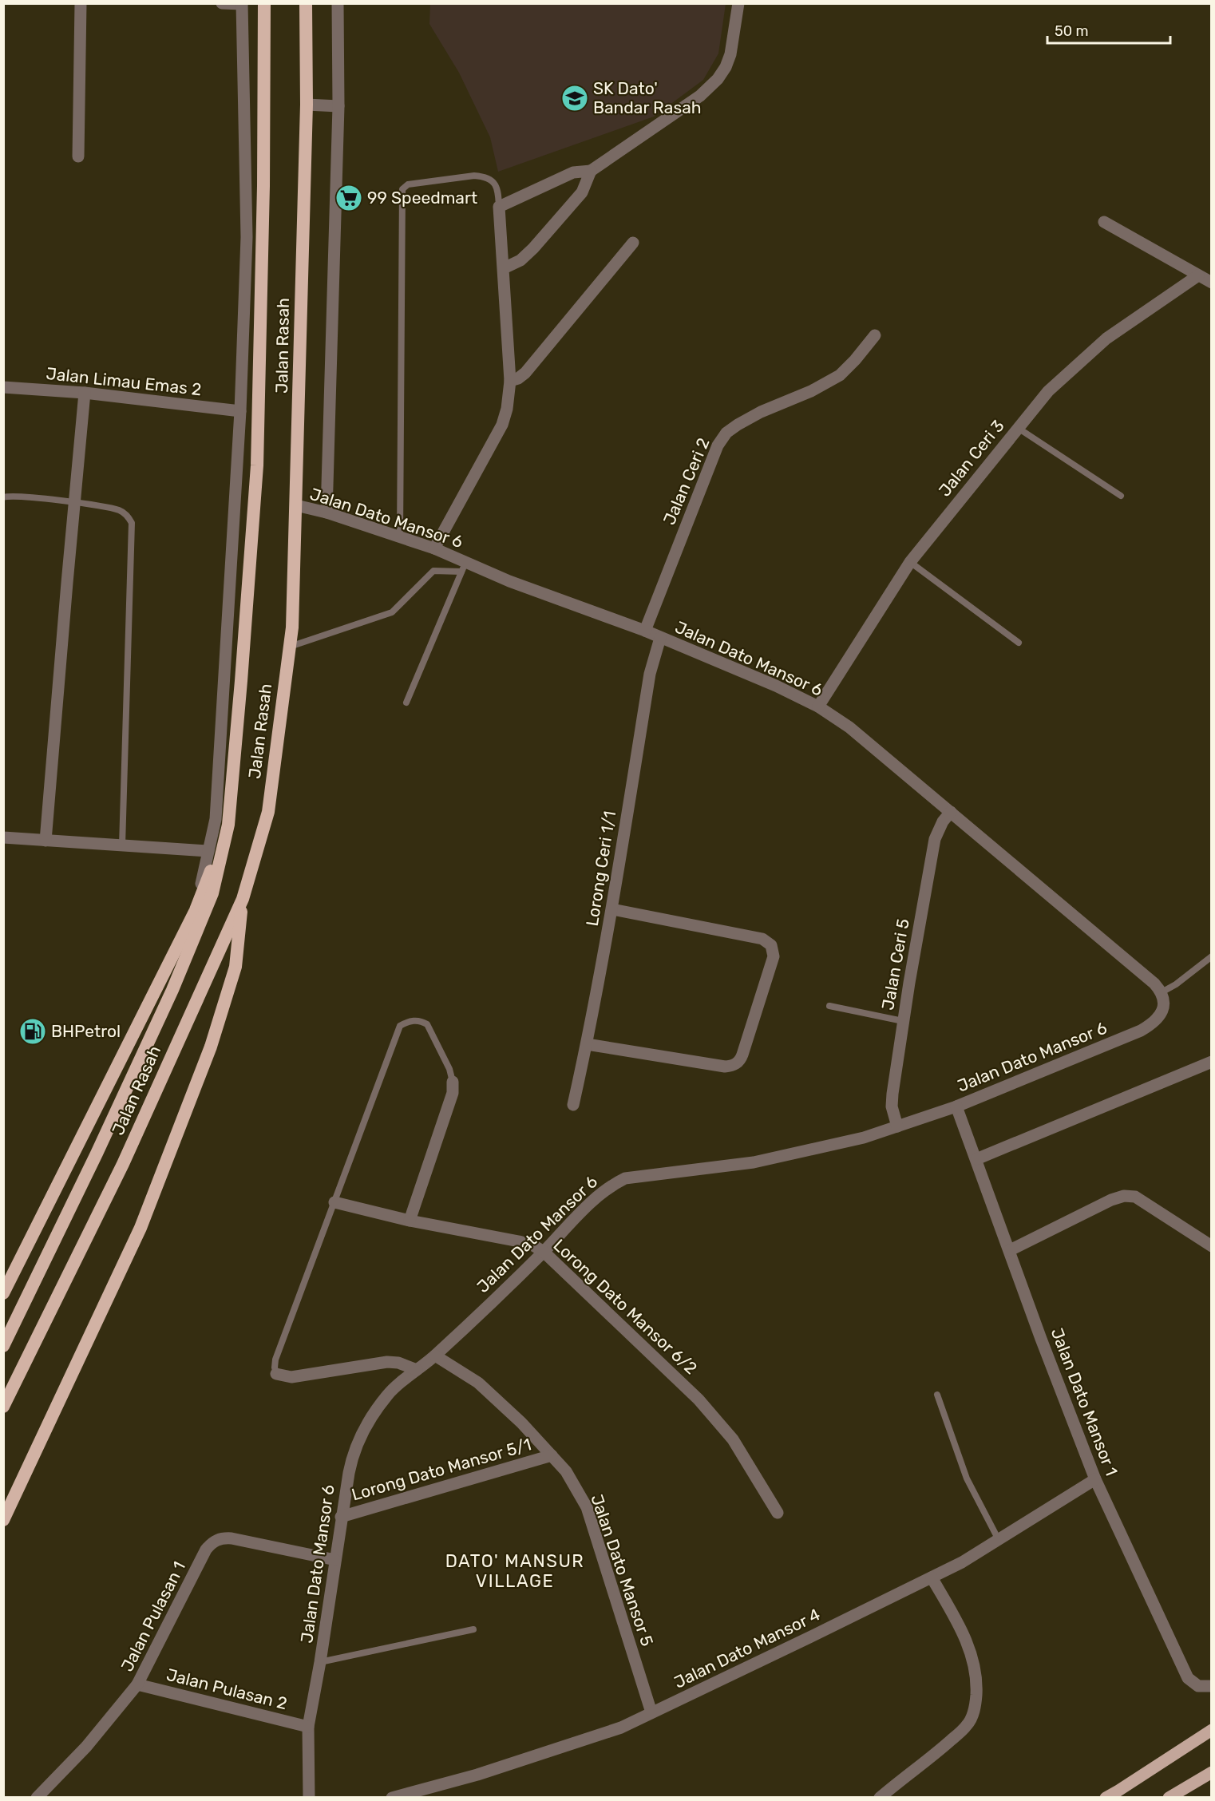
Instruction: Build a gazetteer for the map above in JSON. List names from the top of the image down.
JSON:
{
  "streets": {
    "highway": ["Jalan Rasah"],
    "street": [
      "Jalan Limau Emas 2",
      "Jalan Ceri 3",
      "Jalan Ceri 2",
      "Jalan Dato Mansor 6",
      "Lorong Ceri 1/1",
      "Jalan Ceri 5",
      "Lorong Dato Mansor 6/2",
      "Jalan Dato Mansor 1",
      "Lorong Dato Mansor 5/1",
      "Jalan Dato Mansor 5",
      "Jalan Pulasan 1",
      "Jalan Dato Mansor 4",
      "Jalan Pulasan 2"
    ]
  },
  "crossings": [
    ["Jalan Rasah", "Jalan Dato Mansor 6"],
    ["Jalan Ceri 3", "Jalan Dato Mansor 6"],
    ["Jalan Ceri 2", "Jalan Dato Mansor 6"],
    ["Jalan Dato Mansor 6", "Lorong Ceri 1/1"],
    ["Jalan Dato Mansor 6", "Jalan Ceri 5"],
    ["Jalan Dato Mansor 6", "Lorong Dato Mansor 6/2"],
    ["Jalan Dato Mansor 6", "Jalan Dato Mansor 1"],
    ["Jalan Dato Mansor 6", "Lorong Dato Mansor 5/1"],
    ["Jalan Dato Mansor 6", "Jalan Dato Mansor 5"],
    ["Jalan Dato Mansor 6", "Jalan Pulasan 1"],
    ["Jalan Dato Mansor 6", "Jalan Pulasan 2"],
    ["Jalan Dato Mansor 1", "Jalan Dato Mansor 4"],
    ["Lorong Dato Mansor 5/1", "Jalan Dato Mansor 5"],
    ["Jalan Dato Mansor 5", "Jalan Dato Mansor 4"],
    ["Jalan Pulasan 1", "Jalan Pulasan 2"]
  ],
  "districts": ["DATO' MANSUR VILLAGE"],
  "places": {
    "school or university": ["SK Dato' Bandar Rasah"],
    "supermarket": ["99 Speedmart"],
    "fuel station": ["BHPetrol"]
  },
  "scale_bar": "50 m"
}
